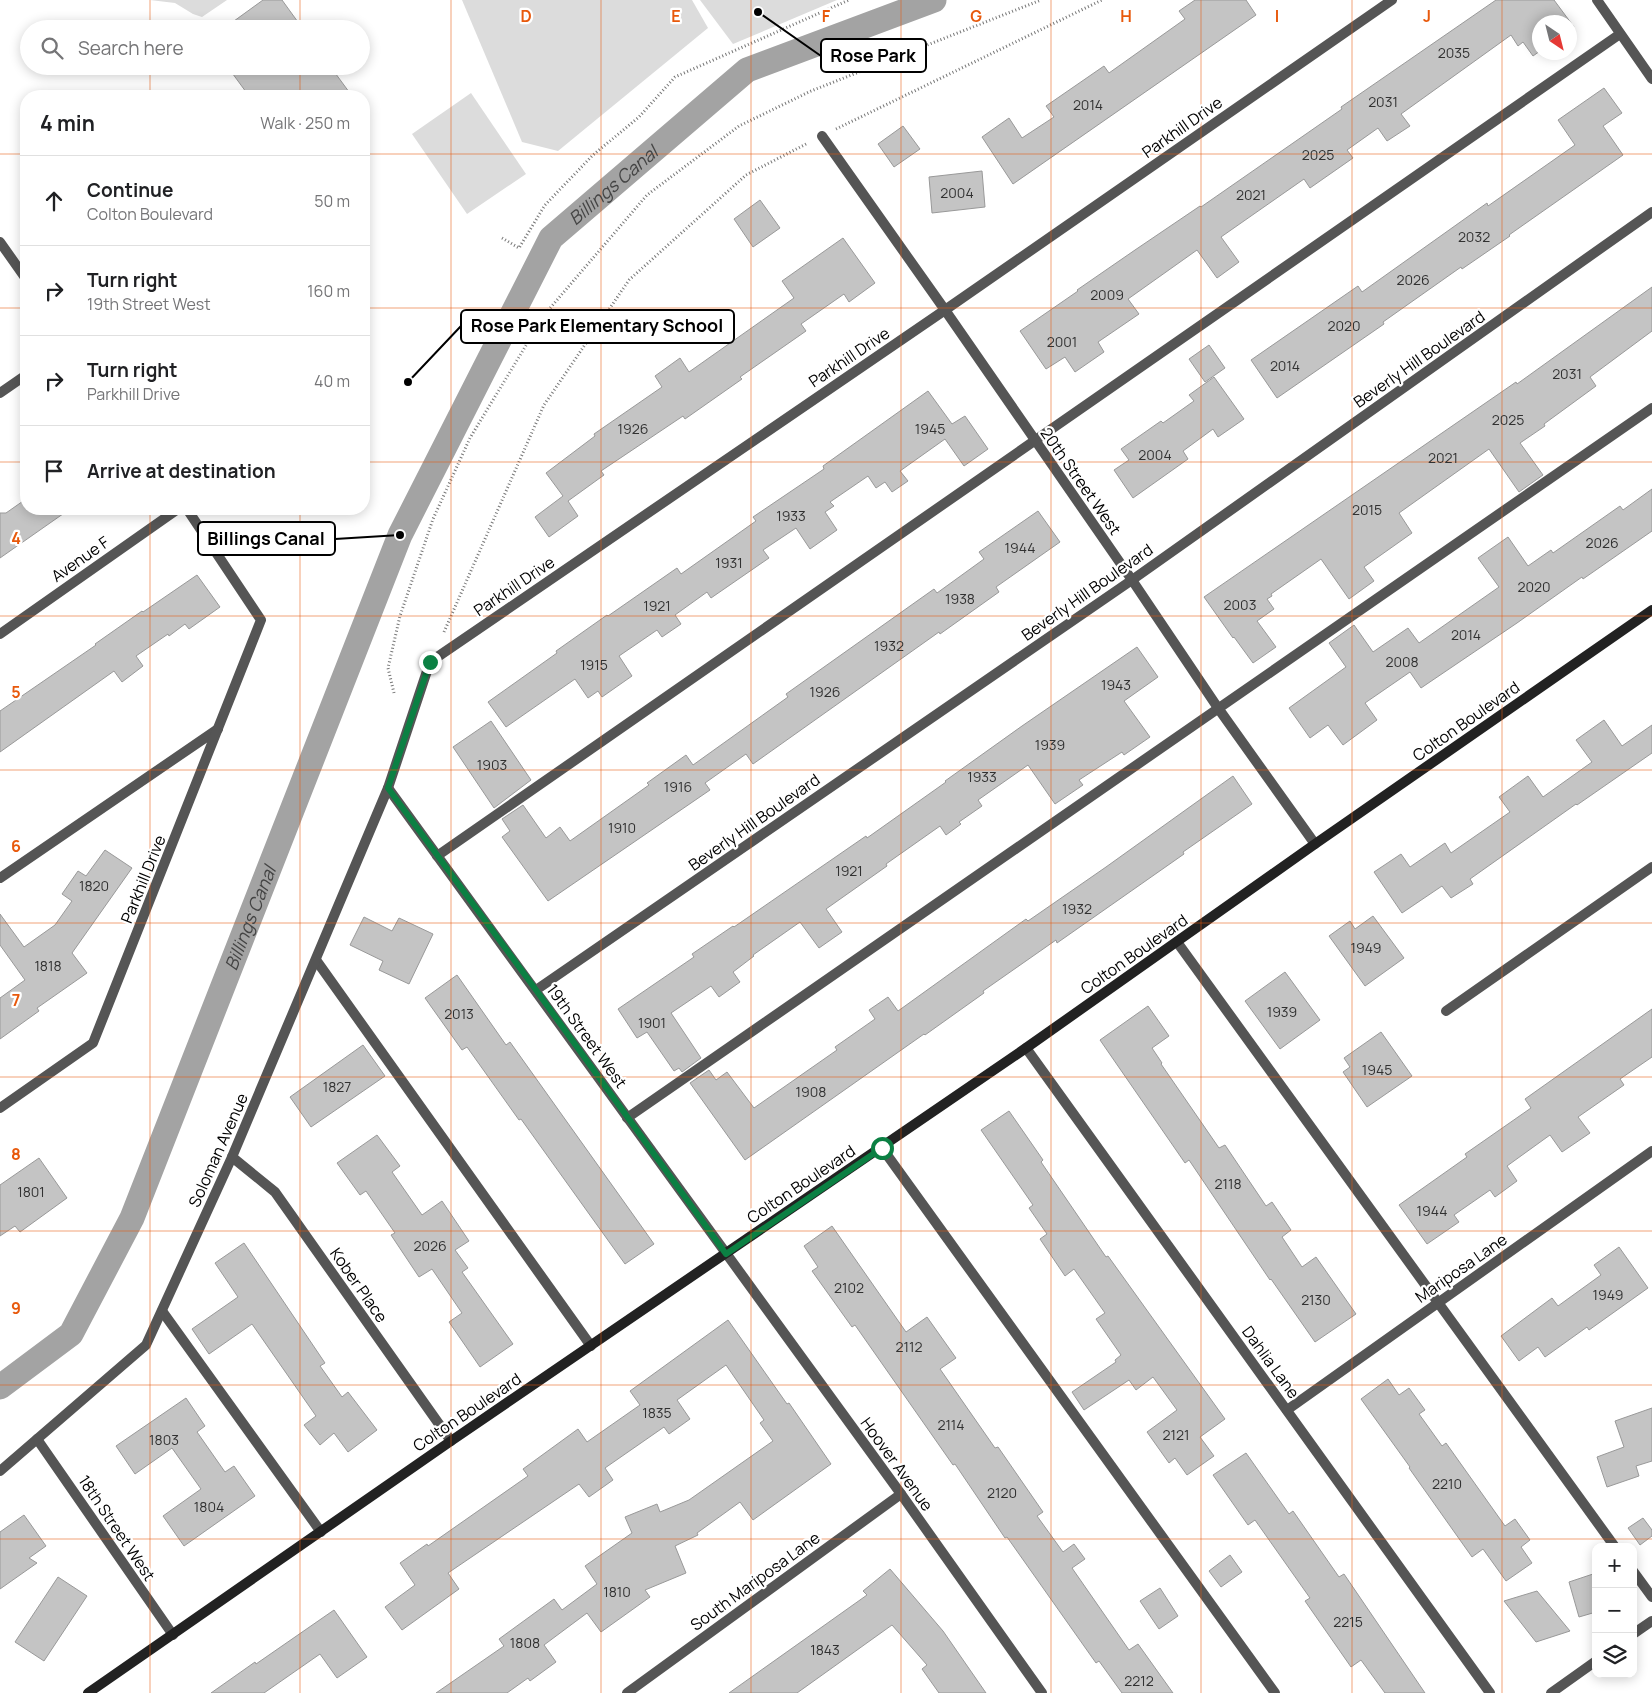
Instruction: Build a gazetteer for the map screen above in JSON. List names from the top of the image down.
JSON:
{
  "streets": {
    "street": [
      "Parkhill Drive",
      "Beverly Hill Boulevard",
      "20th Street West",
      "Avenue F",
      "Colton Boulevard",
      "19th Street West",
      "Soloman Avenue",
      "Mariposa Lane",
      "Kober Place",
      "Dahlia Lane",
      "Hoover Avenue",
      "18th Street West",
      "South Mariposa Lane"
    ]
  },
  "crossings": [
    ["Parkhill Drive", "20th Street West"],
    ["Parkhill Drive", "19th Street West"],
    ["Parkhill Drive", "Soloman Avenue"],
    ["Beverly Hill Boulevard", "20th Street West"],
    ["Beverly Hill Boulevard", "19th Street West"],
    ["20th Street West", "Colton Boulevard"],
    ["Colton Boulevard", "19th Street West"],
    ["Colton Boulevard", "Kober Place"],
    ["Colton Boulevard", "Dahlia Lane"],
    ["Colton Boulevard", "Hoover Avenue"],
    ["Colton Boulevard", "18th Street West"],
    ["19th Street West", "Soloman Avenue"],
    ["19th Street West", "Hoover Avenue"],
    ["Soloman Avenue", "Kober Place"],
    ["Soloman Avenue", "18th Street West"],
    ["Mariposa Lane", "Dahlia Lane"],
    ["Hoover Avenue", "South Mariposa Lane"]
  ],
  "water": ["Billings Canal"],
  "places": ["Rose Park", "Rose Park Elementary School", "Billings Canal"],
  "house_numbers": [
    "2035",
    "2031",
    "2014",
    "2025",
    "2004",
    "2021",
    "2032",
    "2026",
    "2009",
    "2020",
    "2001",
    "2014",
    "2031",
    "2025",
    "1926",
    "1945",
    "2004",
    "2021",
    "2015",
    "1933",
    "2026",
    "1944",
    "1931",
    "2020",
    "1938",
    "2003",
    "1921",
    "2014",
    "1932",
    "2008",
    "1915",
    "1943",
    "1926",
    "1939",
    "1903",
    "1933",
    "1916",
    "1910",
    "1921",
    "1820",
    "1932",
    "1949",
    "1818",
    "1939",
    "2013",
    "1901",
    "1945",
    "1827",
    "1908",
    "2118",
    "1801",
    "1944",
    "2026",
    "2102",
    "1949",
    "2130",
    "2112",
    "1835",
    "2114",
    "2121",
    "1803",
    "2210",
    "2120",
    "1804",
    "1810",
    "2215",
    "1808",
    "1843",
    "2212"
  ],
  "north": "bottom right",
  "page": {
    "search": "Search here",
    "heading": ["4 min", "Walk · 250 m"],
    "list": [
      ["Continue", "Colton Boulevard", "50 m"],
      ["Turn right", "19th Street West", "160 m"],
      ["Turn right", "Parkhill Drive", "40 m"],
      "Arrive at destination"
    ],
    "map_buttons": ["+", "−"]
  },
  "grid": {
    "columns": [
      "D",
      "E",
      "F",
      "G",
      "H",
      "I",
      "J"
    ],
    "rows": [
      "4",
      "5",
      "6",
      "7",
      "8",
      "9"
    ]
  }
}
